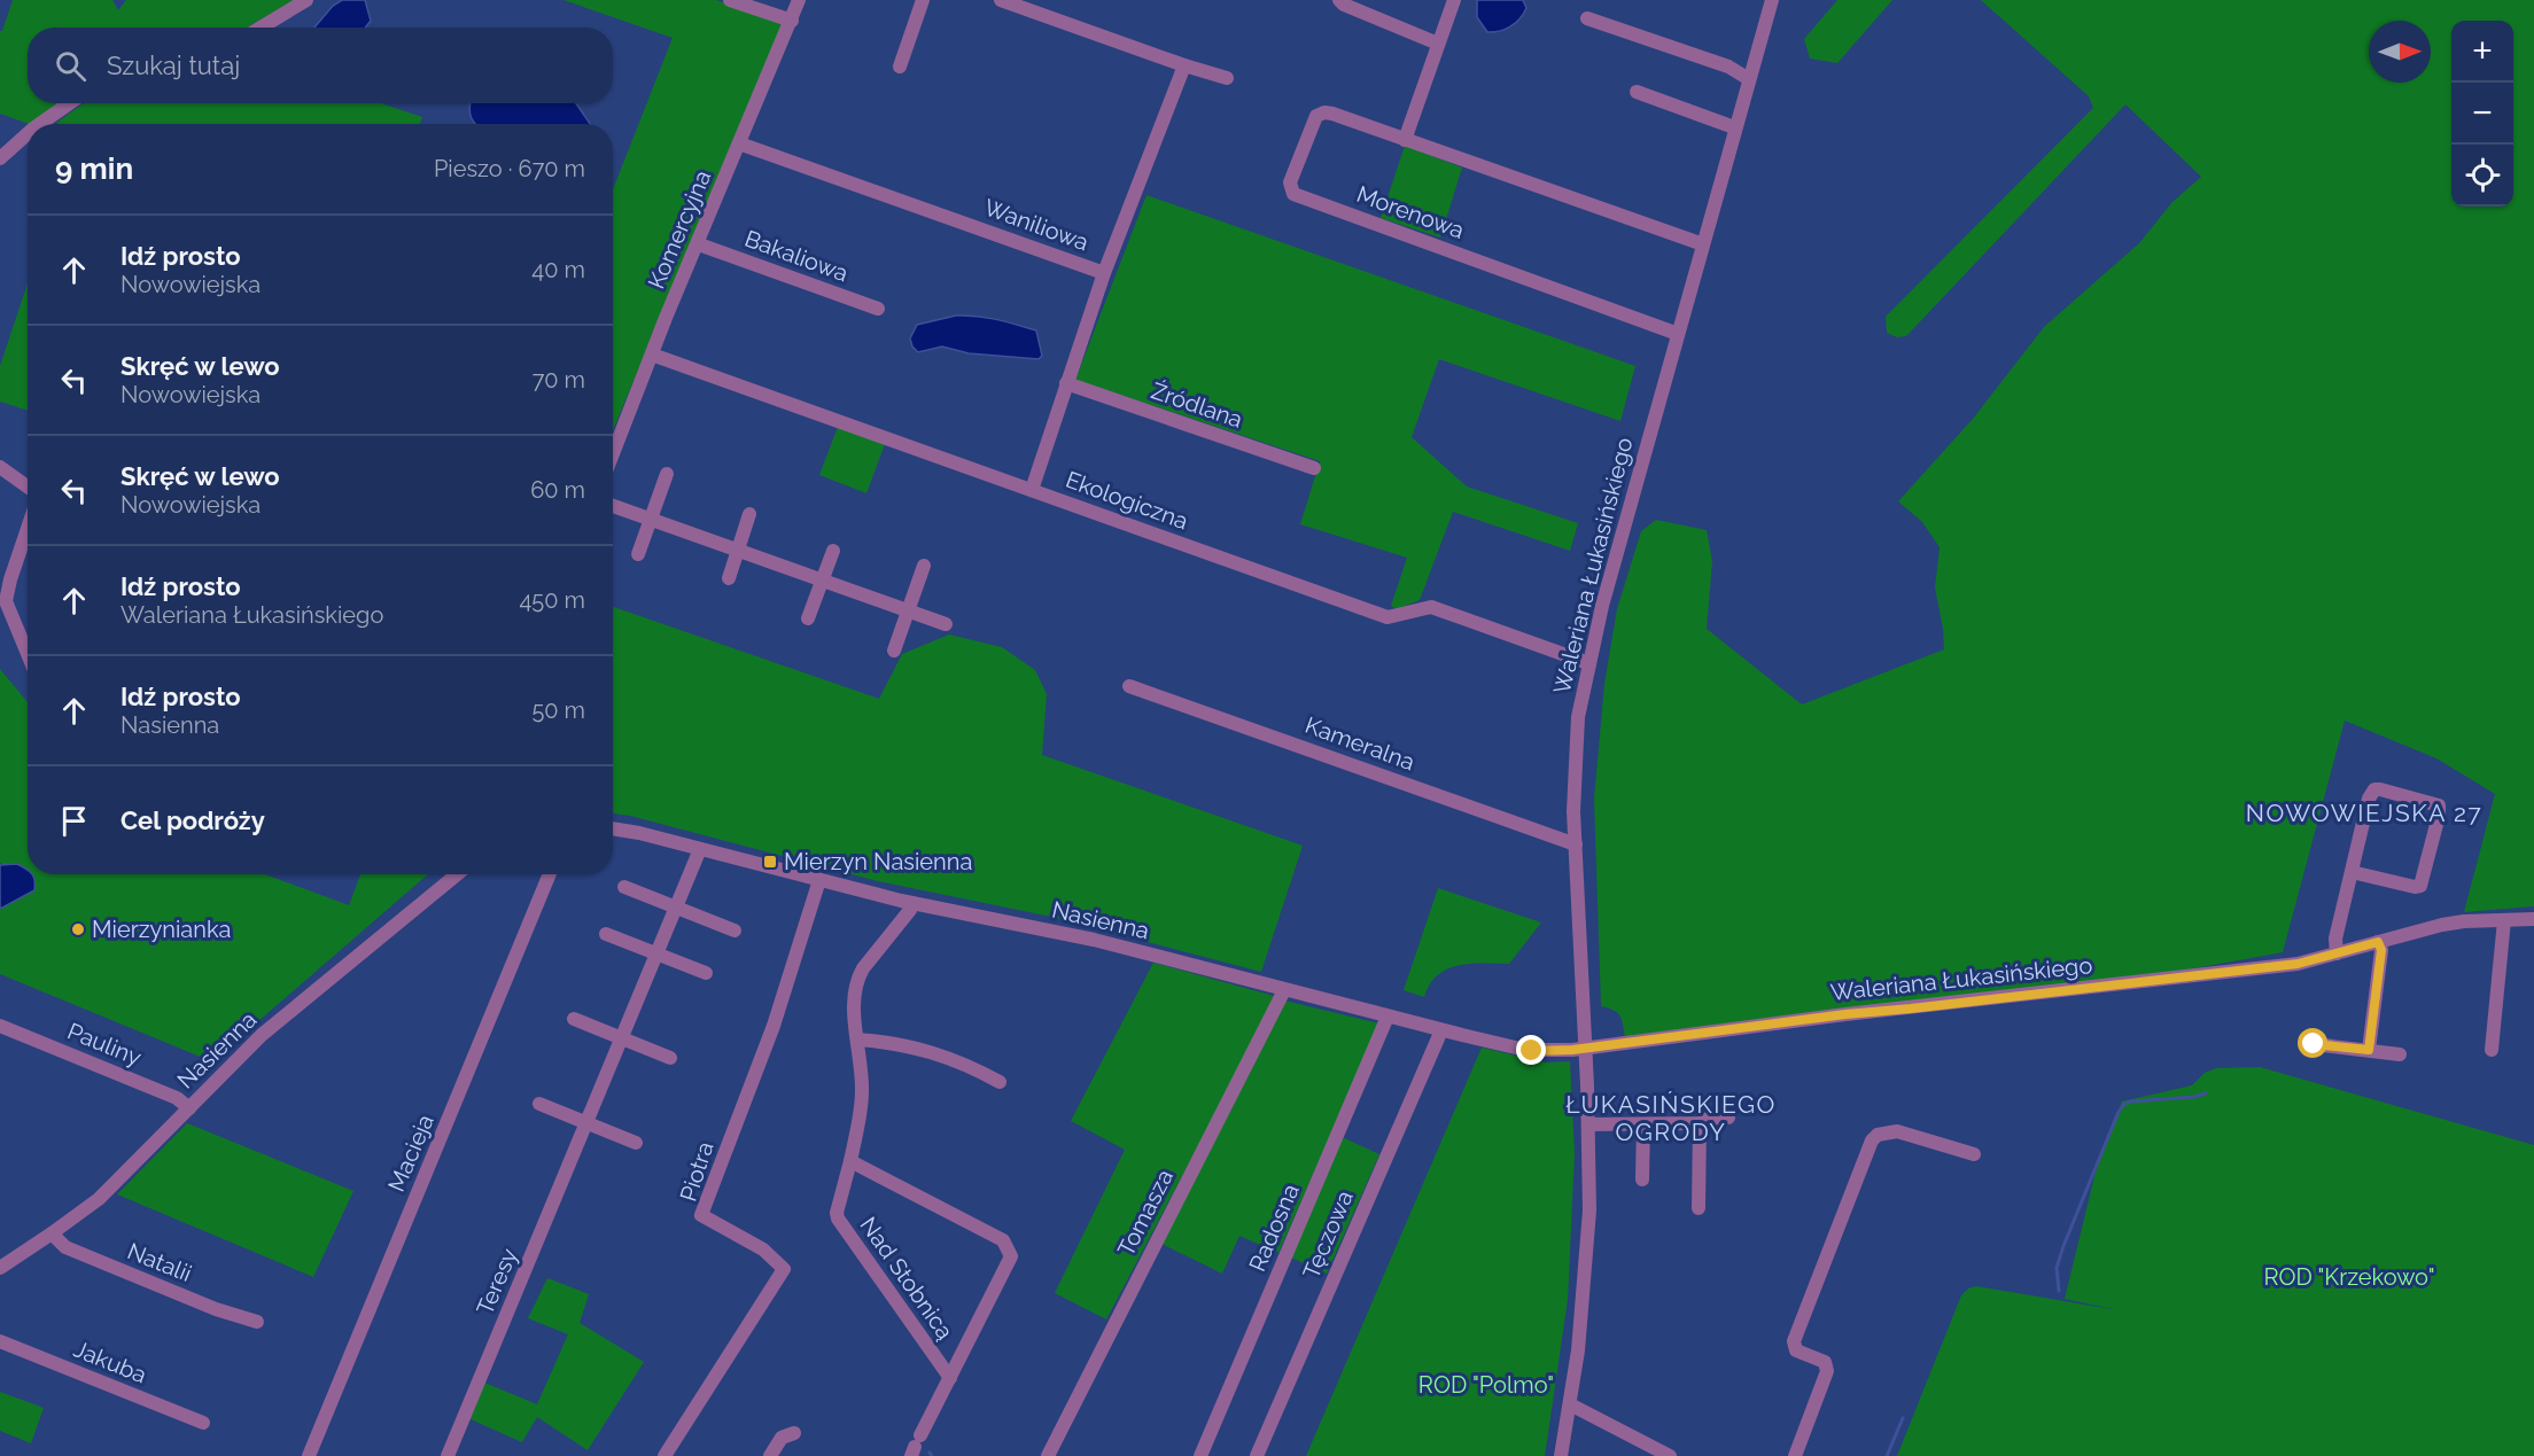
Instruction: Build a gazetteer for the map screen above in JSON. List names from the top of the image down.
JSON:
{
  "streets": {
    "street": [
      "Morenowa",
      "Waniliowa",
      "Komercyjna",
      "Bakaliowa",
      "Źródlana",
      "Ekologiczna",
      "Waleriana Łukasińskiego",
      "Kameralna",
      "Nasienna",
      "Pauliny",
      "Macieja",
      "Piotra",
      "Tomasza",
      "Radosna",
      "Tęczowa",
      "Natalii",
      "Nad Stobnicą",
      "Teresy",
      "Jakuba"
    ]
  },
  "crossings": [
    ["Morenowa", "Waleriana Łukasińskiego"],
    ["Waniliowa", "Komercyjna"],
    ["Waniliowa", "Źródlana"],
    ["Waniliowa", "Ekologiczna"],
    ["Komercyjna", "Bakaliowa"],
    ["Komercyjna", "Ekologiczna"],
    ["Ekologiczna", "Waleriana Łukasińskiego"],
    ["Waleriana Łukasińskiego", "Kameralna"],
    ["Waleriana Łukasińskiego", "Nasienna"],
    ["Nasienna", "Pauliny"],
    ["Nasienna", "Piotra"],
    ["Nasienna", "Tomasza"],
    ["Nasienna", "Radosna"],
    ["Nasienna", "Tęczowa"],
    ["Nasienna", "Natalii"],
    ["Nasienna", "Nad Stobnicą"],
    ["Nasienna", "Teresy"]
  ],
  "districts": ["NOWOWIEJSKA 27", "ŁUKASIŃSKIEGO OGRODY"],
  "parks": ["ROD \"Krzekowo\"", "ROD \"Polmo\""],
  "places": {
    "transit": ["Mierzyn Nasienna"],
    "other": ["Mierzynianka"]
  },
  "north": "right",
  "page": {
    "map_buttons": ["+", "−"],
    "search": "Szukaj tutaj",
    "heading": ["9 min", "Pieszo · 670 m"],
    "list": [
      ["Idź prosto", "Nowowiejska", "40 m"],
      ["Skręć w lewo", "Nowowiejska", "70 m"],
      ["Skręć w lewo", "Nowowiejska", "60 m"],
      ["Idź prosto", "Waleriana Łukasińskiego", "450 m"],
      ["Idź prosto", "Nasienna", "50 m"],
      "Cel podróży"
    ]
  }
}
